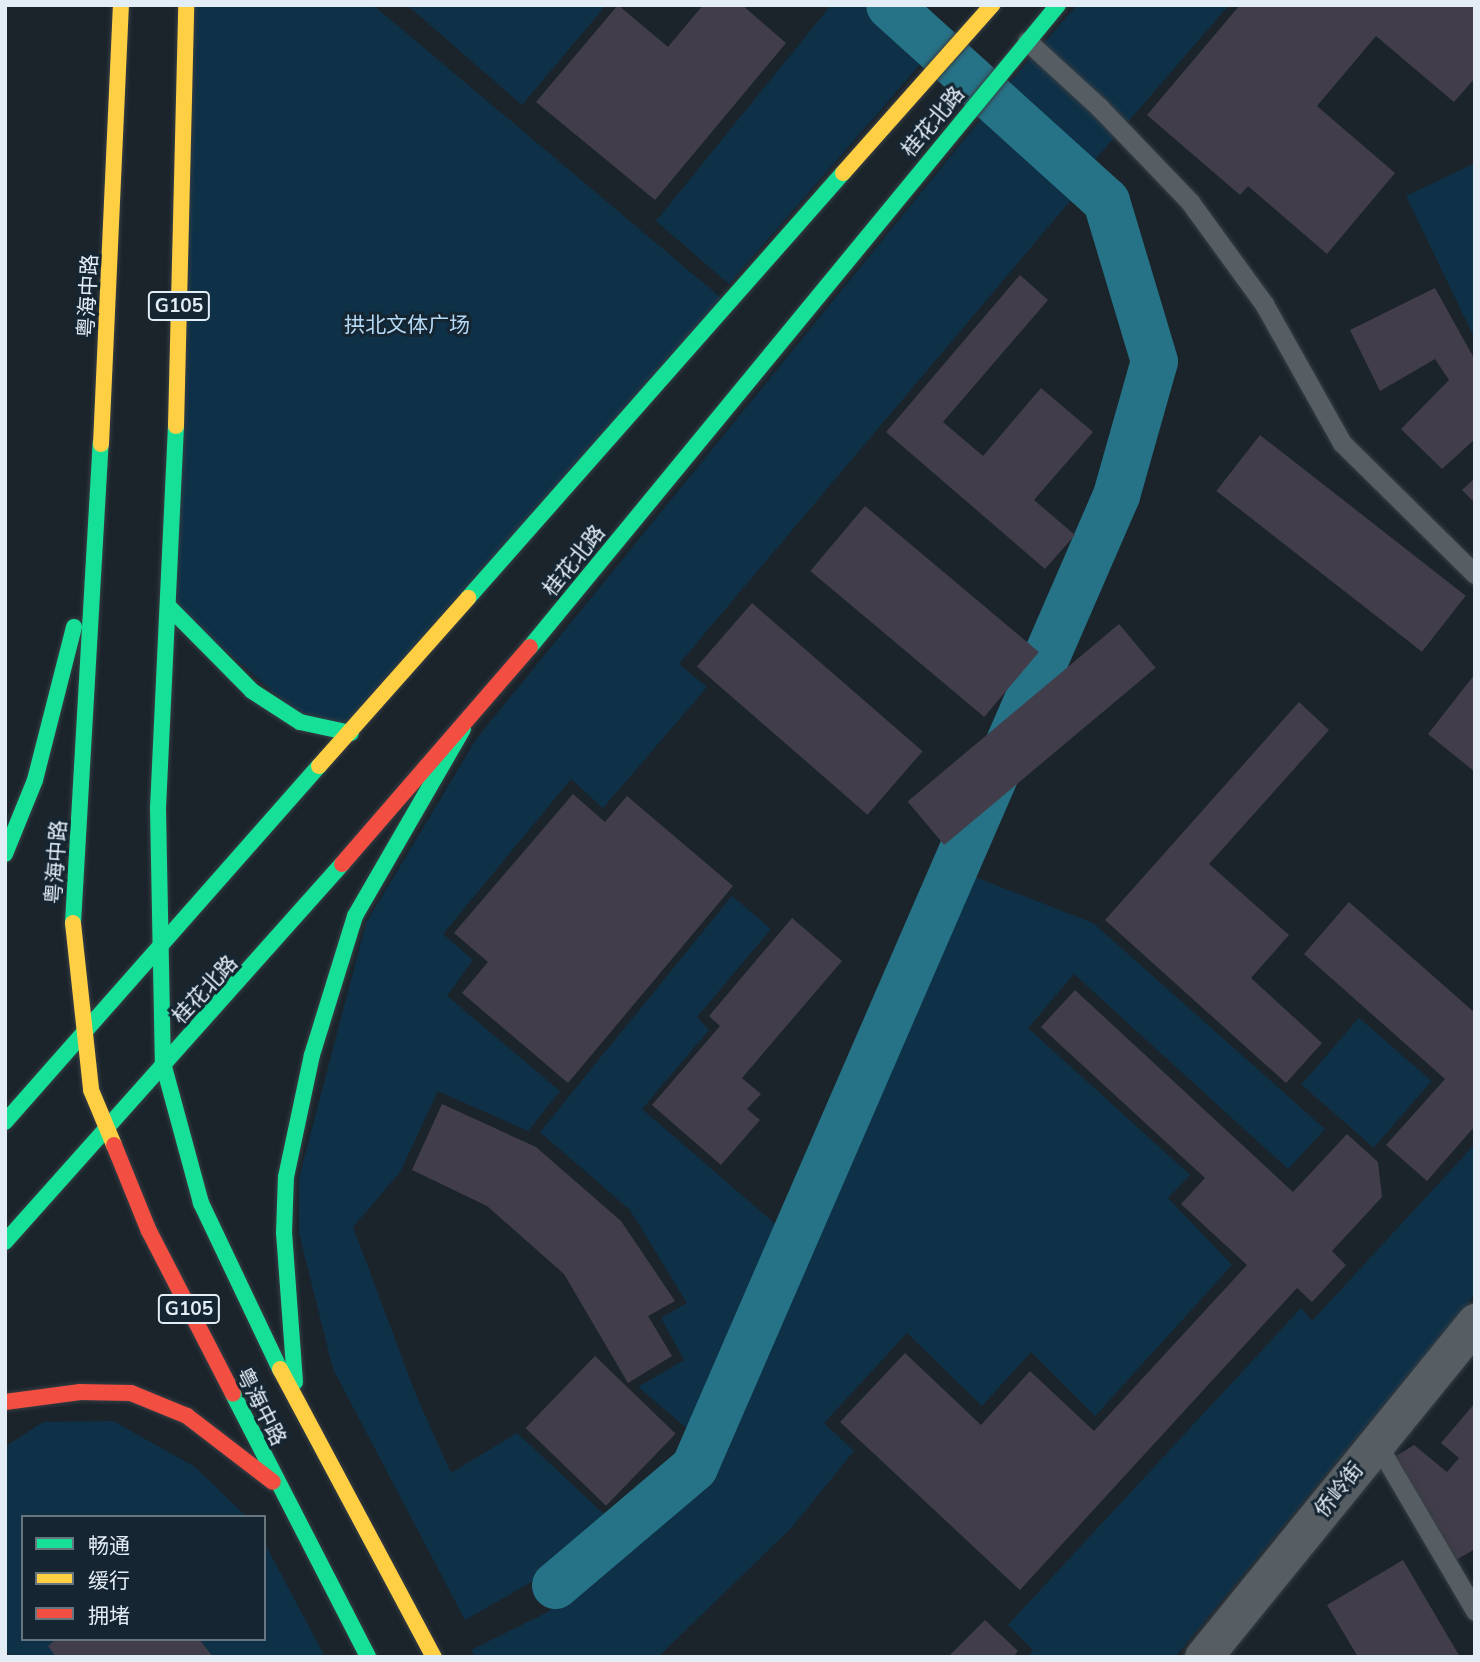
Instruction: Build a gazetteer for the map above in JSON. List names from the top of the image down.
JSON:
{
  "streets": {
    "main road": ["桂花北路", "粤海中路", "G105"],
    "street": ["侨岭街"]
  },
  "crossings": [
    ["桂花北路", "粤海中路"]
  ],
  "parks": ["拱北文体广场"],
  "legend": ["畅通", "缓行", "拥堵"]
}
